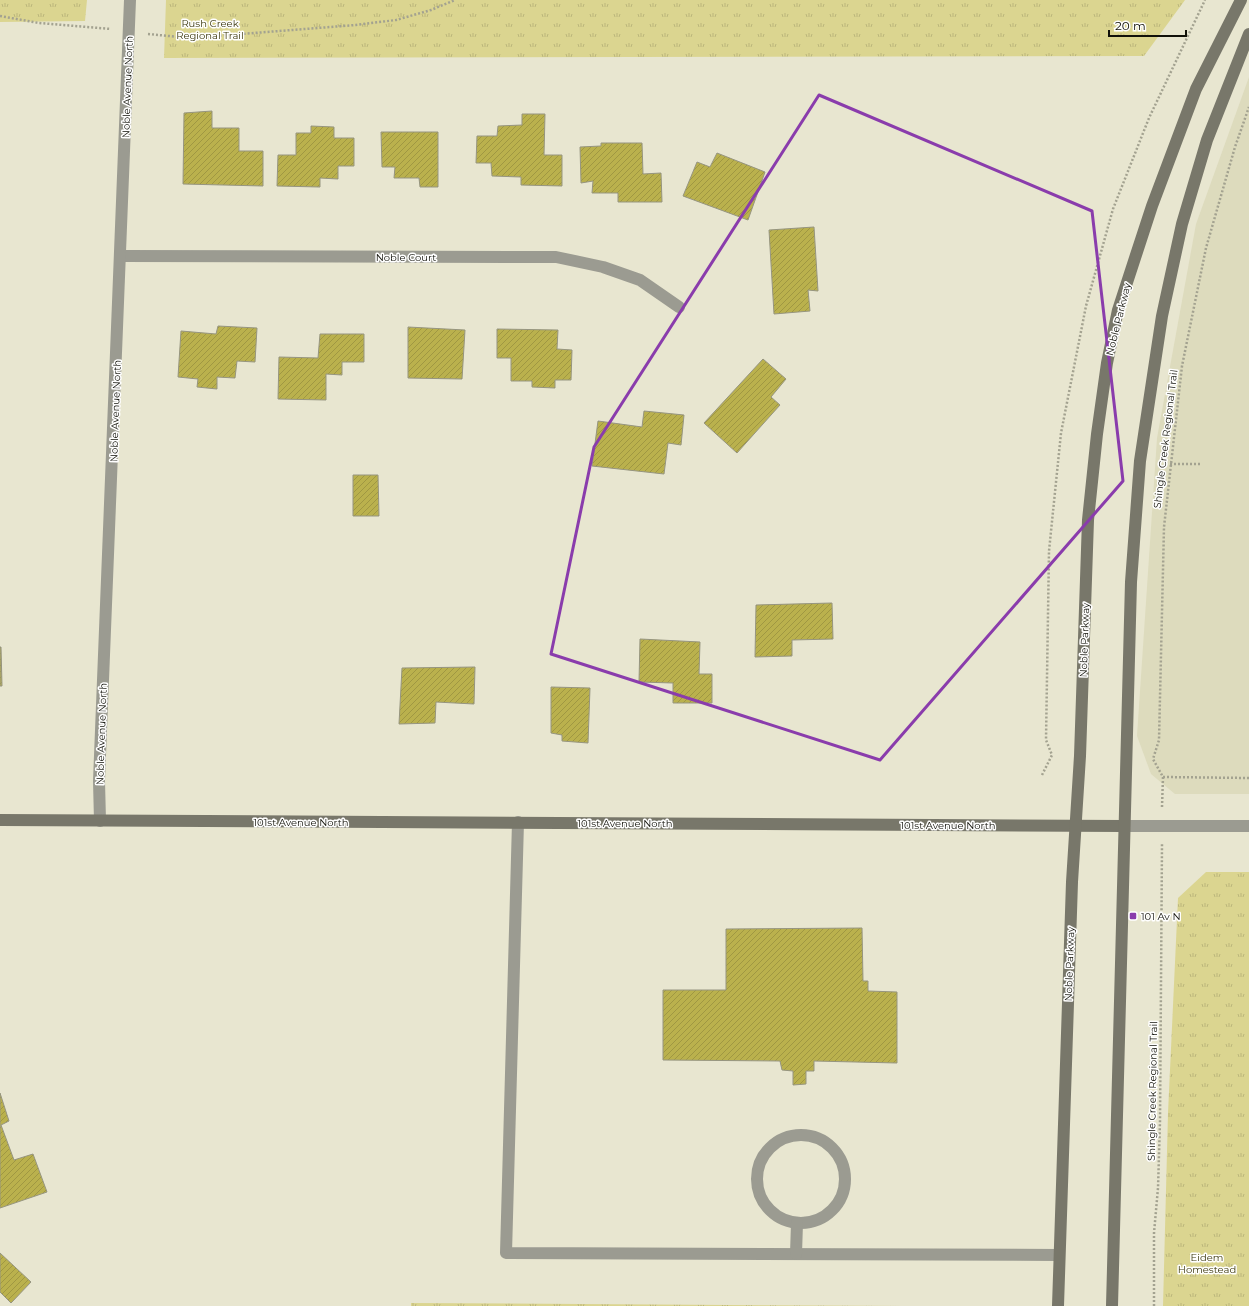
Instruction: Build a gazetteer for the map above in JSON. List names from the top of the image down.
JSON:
{
  "streets": {
    "main road": ["Noble Parkway", "101st Avenue North"],
    "street": ["Noble Avenue North", "Noble Court"],
    "path": ["Shingle Creek Regional Trail"]
  },
  "crossings": [
    ["Noble Avenue North", "Noble Court"],
    ["Noble Avenue North", "101st Avenue North"],
    ["Noble Parkway", "101st Avenue North"]
  ],
  "parks": ["Rush Creek Regional Trail", "Eidem Homestead"],
  "places": {
    "transit": ["101 Av N"]
  },
  "scale_bar": "20 m"
}
